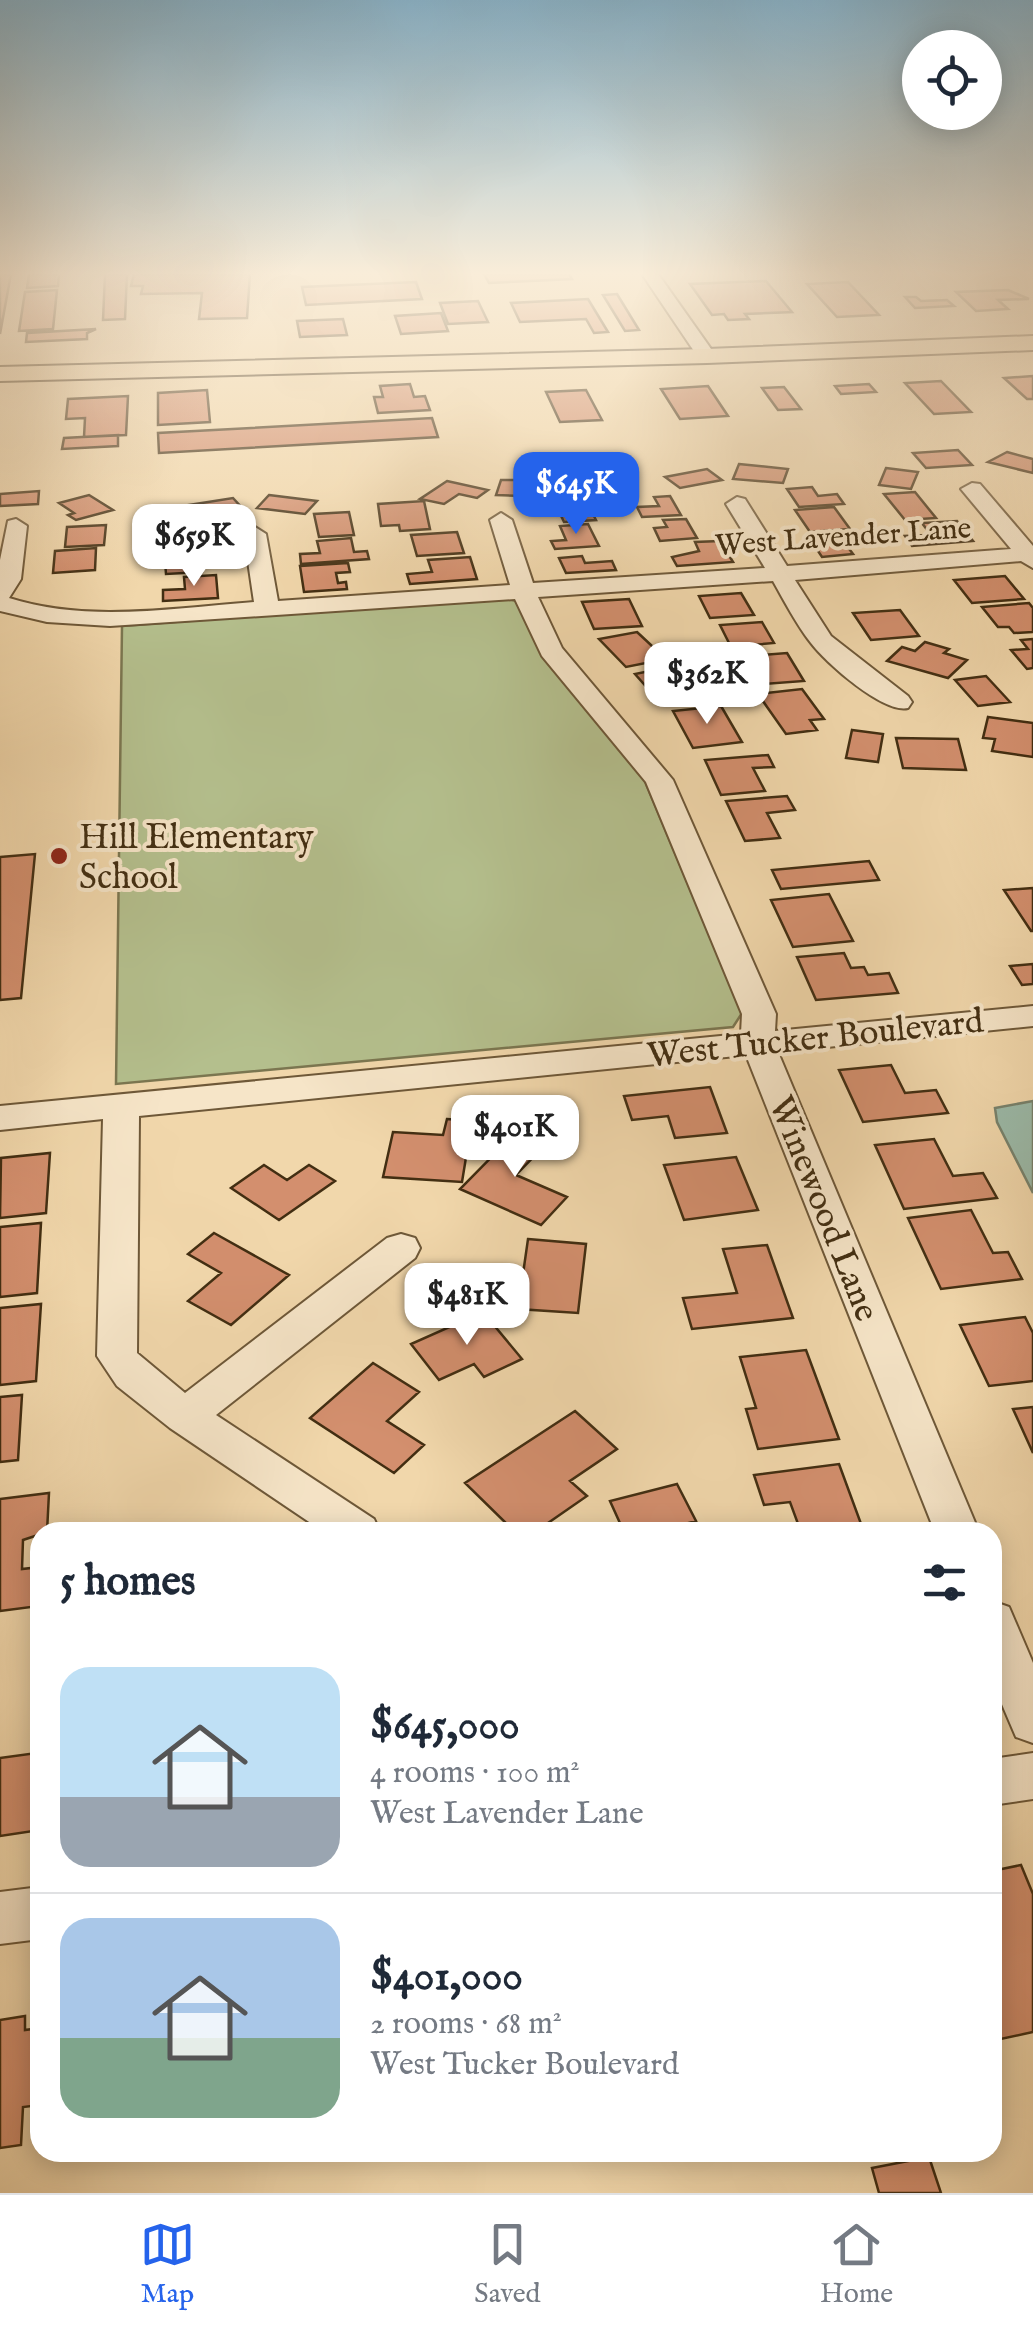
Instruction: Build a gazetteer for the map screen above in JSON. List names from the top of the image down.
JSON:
{
  "streets": {
    "street": ["West Lavender Lane", "West Tucker Boulevard", "Winewood Lane"]
  },
  "crossings": [
    ["West Lavender Lane", "Winewood Lane"],
    ["West Tucker Boulevard", "Winewood Lane"]
  ],
  "places": ["Hill Elementary School"],
  "page": {
    "price": [
      "$645K",
      "$659K",
      "$362K",
      "$401K",
      "$481K"
    ],
    "heading": "5 homes",
    "list": [
      {
        "name": "$645,000",
        "note": "4 rooms · 100 m² · West Lavender Lane"
      },
      {
        "name": "$401,000",
        "note": "2 rooms · 68 m² · West Tucker Boulevard"
      }
    ],
    "tabs": ["Map", "Saved", "Home"]
  }
}
